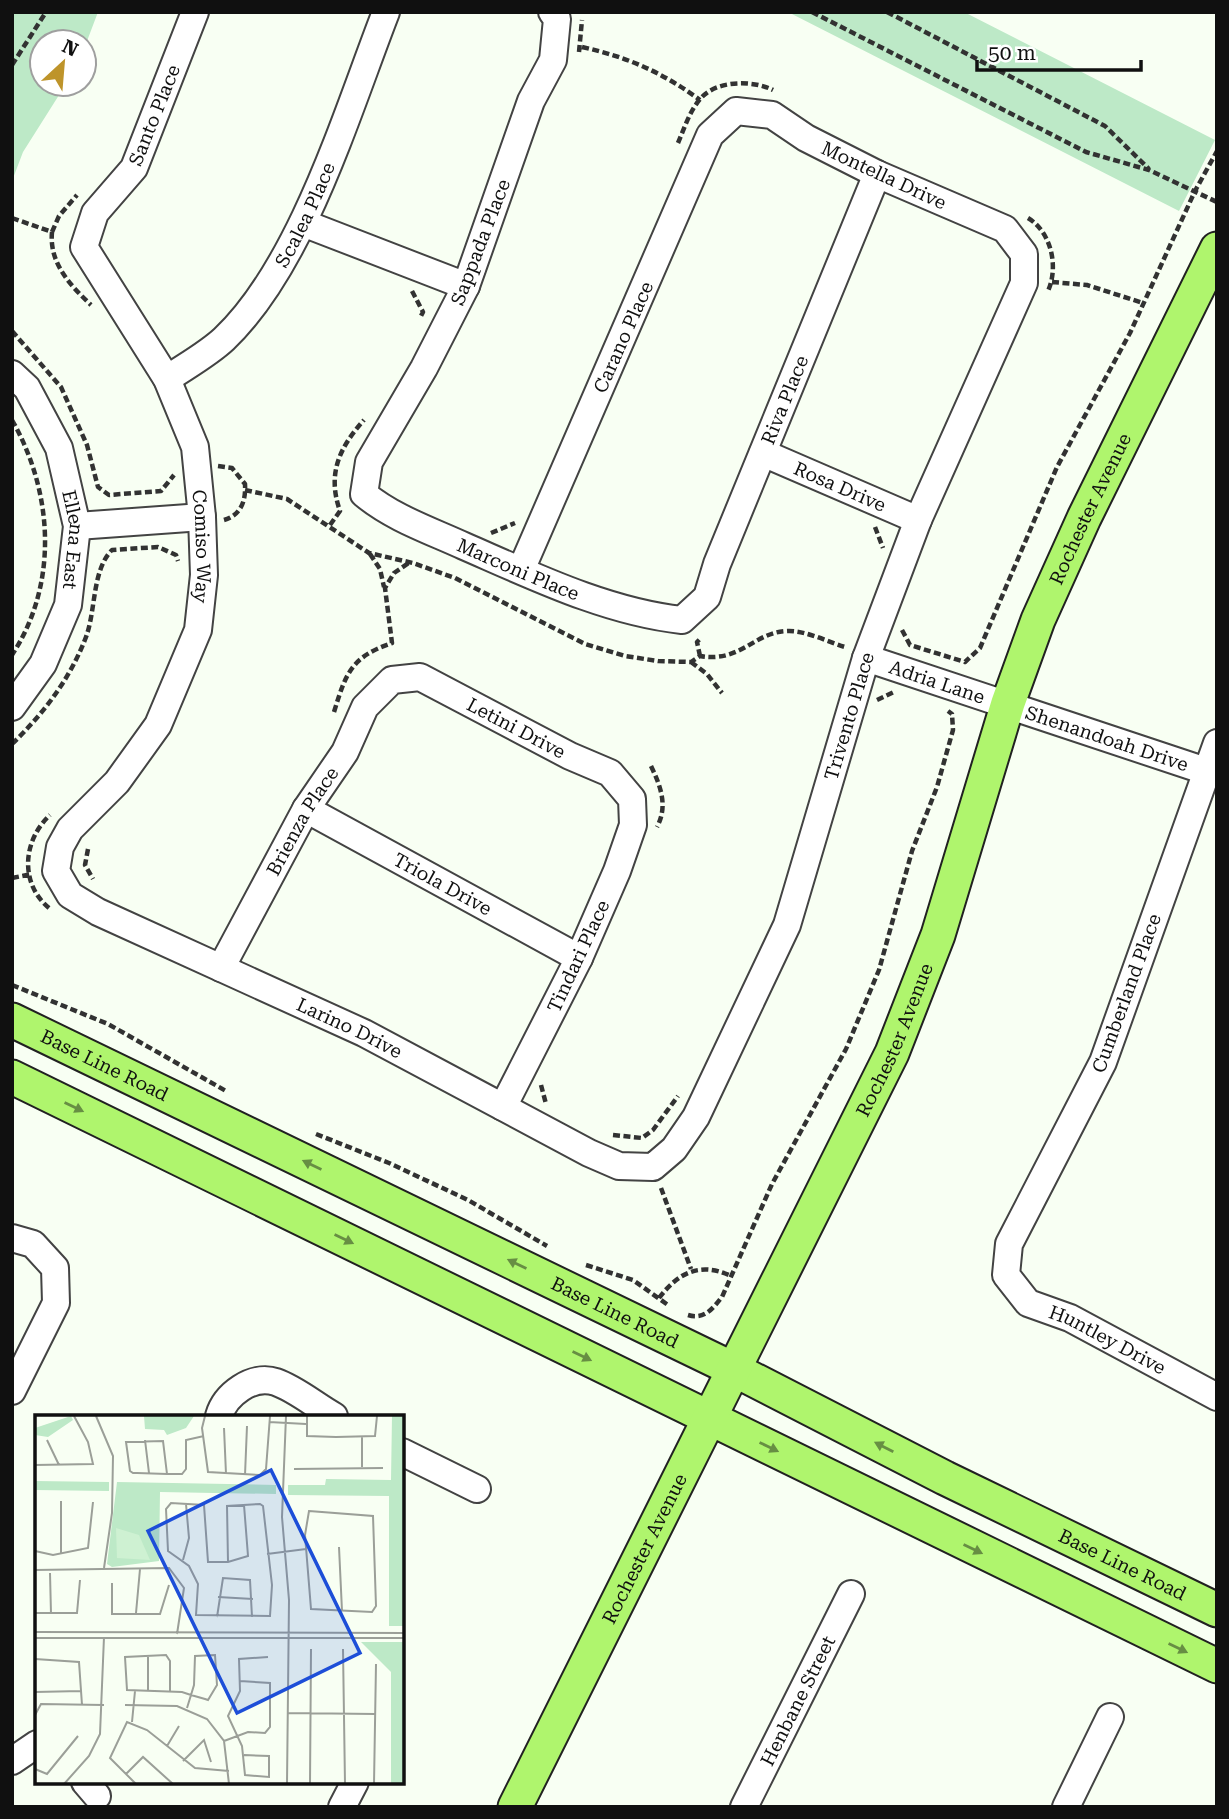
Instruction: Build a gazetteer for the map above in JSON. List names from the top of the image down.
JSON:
{
  "streets": {
    "main road": ["Rochester Avenue", "Base Line Road"],
    "street": [
      "Santo Place",
      "Montella Drive",
      "Scalea Place",
      "Sappada Place",
      "Carano Place",
      "Riva Place",
      "Rosa Drive",
      "Ellena East",
      "Comiso Way",
      "Marconi Place",
      "Adria Lane",
      "Trivento Place",
      "Letini Drive",
      "Shenandoah Drive",
      "Brienza Place",
      "Triola Drive",
      "Tindari Place",
      "Cumberland Place",
      "Larino Drive",
      "Huntley Drive",
      "Henbane Street"
    ]
  },
  "crossings": [
    ["Santo Place", "Comiso Way"],
    ["Montella Drive", "Carano Place"],
    ["Montella Drive", "Riva Place"],
    ["Montella Drive", "Trivento Place"],
    ["Scalea Place", "Comiso Way"],
    ["Sappada Place", "Marconi Place"],
    ["Carano Place", "Marconi Place"],
    ["Riva Place", "Rosa Drive"],
    ["Riva Place", "Marconi Place"],
    ["Rosa Drive", "Trivento Place"],
    ["Rochester Avenue", "Adria Lane"],
    ["Rochester Avenue", "Shenandoah Drive"],
    ["Rochester Avenue", "Base Line Road"],
    ["Comiso Way", "Larino Drive"],
    ["Adria Lane", "Trivento Place"],
    ["Adria Lane", "Shenandoah Drive"],
    ["Trivento Place", "Larino Drive"],
    ["Letini Drive", "Brienza Place"],
    ["Letini Drive", "Tindari Place"],
    ["Shenandoah Drive", "Cumberland Place"],
    ["Brienza Place", "Triola Drive"],
    ["Brienza Place", "Larino Drive"],
    ["Triola Drive", "Tindari Place"],
    ["Tindari Place", "Larino Drive"],
    ["Cumberland Place", "Huntley Drive"]
  ],
  "scale_bar": "50 m",
  "north": "top right"
}
